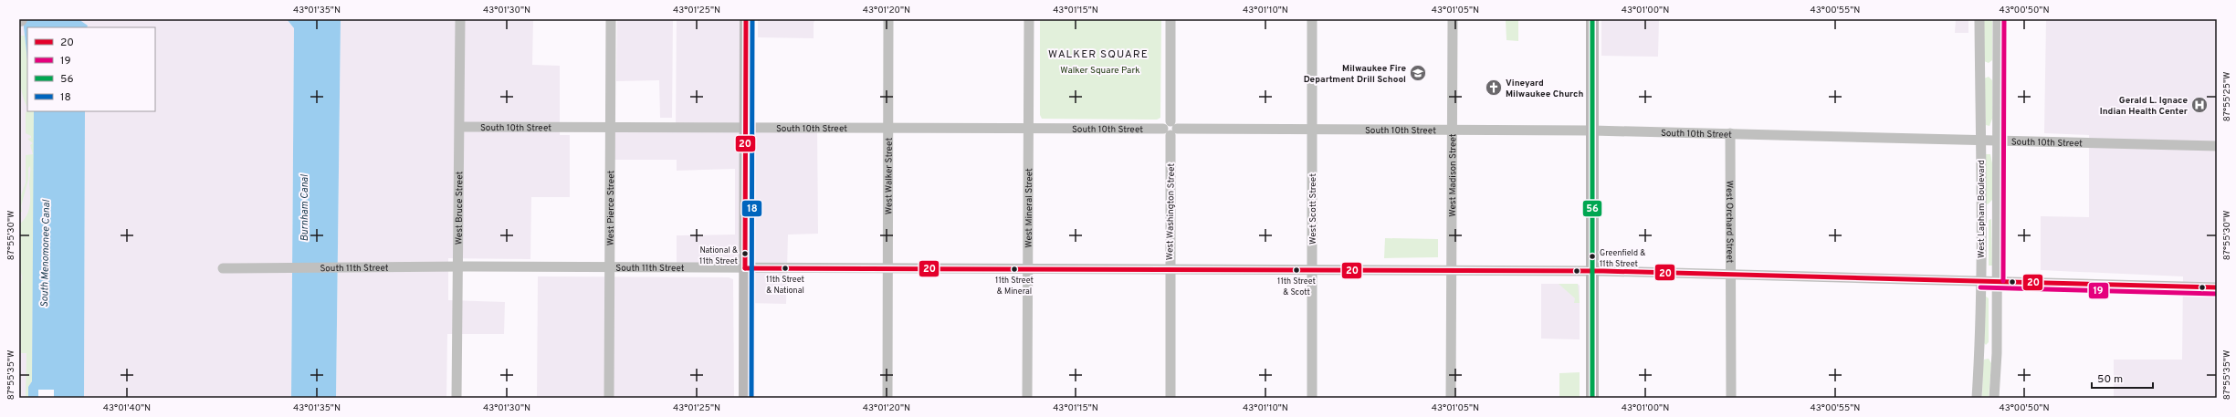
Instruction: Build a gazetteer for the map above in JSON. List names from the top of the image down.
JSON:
{
  "streets": {
    "street": [
      "South 10th Street",
      "West Walker Street",
      "West Madison Street",
      "West Bruce Street",
      "West Pierce Street",
      "West Mineral Street",
      "West Scott Street",
      "West Lapham Boulevard",
      "West Washington Street",
      "West Orchard Street",
      "South 11th Street"
    ]
  },
  "crossings": [
    ["South 10th Street", "West Walker Street"],
    ["South 10th Street", "West Madison Street"],
    ["South 10th Street", "West Bruce Street"],
    ["South 10th Street", "West Pierce Street"],
    ["South 10th Street", "West Mineral Street"],
    ["South 10th Street", "West Scott Street"],
    ["South 10th Street", "West Lapham Boulevard"],
    ["South 10th Street", "West Washington Street"],
    ["South 10th Street", "West Orchard Street"],
    ["West Walker Street", "South 11th Street"],
    ["West Madison Street", "South 11th Street"],
    ["West Bruce Street", "South 11th Street"],
    ["West Pierce Street", "South 11th Street"],
    ["West Mineral Street", "South 11th Street"],
    ["West Scott Street", "South 11th Street"],
    ["West Lapham Boulevard", "South 11th Street"],
    ["West Washington Street", "South 11th Street"],
    ["West Orchard Street", "South 11th Street"]
  ],
  "districts": ["WALKER SQUARE"],
  "water": ["Burnham Canal", "South Menomonee Canal"],
  "parks": ["Walker Square Park"],
  "places": {
    "school or university": ["Milwaukee Fire Department Drill School"],
    "church": ["Vineyard Milwaukee Church"],
    "hospital": ["Gerald L. Ignace Indian Health Center"],
    "other": [
      "National & 11th Street",
      "Greenfield & 11th Street",
      "11th Street & National",
      "11th Street & Mineral",
      "11th Street & Scott"
    ]
  },
  "lines": [
    "transit line 20",
    "transit line 19",
    "transit line 56",
    "transit line 18"
  ],
  "legend": [
    "20",
    "19",
    "56",
    "18"
  ],
  "scale_bar": "50 m",
  "coordinates": [
    "43°01'35\"N",
    "43°01'30\"N",
    "43°01'25\"N",
    "43°01'20\"N",
    "43°01'15\"N",
    "43°01'10\"N",
    "43°01'05\"N",
    "43°01'00\"N",
    "43°00'55\"N",
    "43°00'50\"N",
    "87°55'25\"W",
    "87°55'30\"W",
    "87°55'35\"W",
    "43°01'40\"N"
  ]
}
